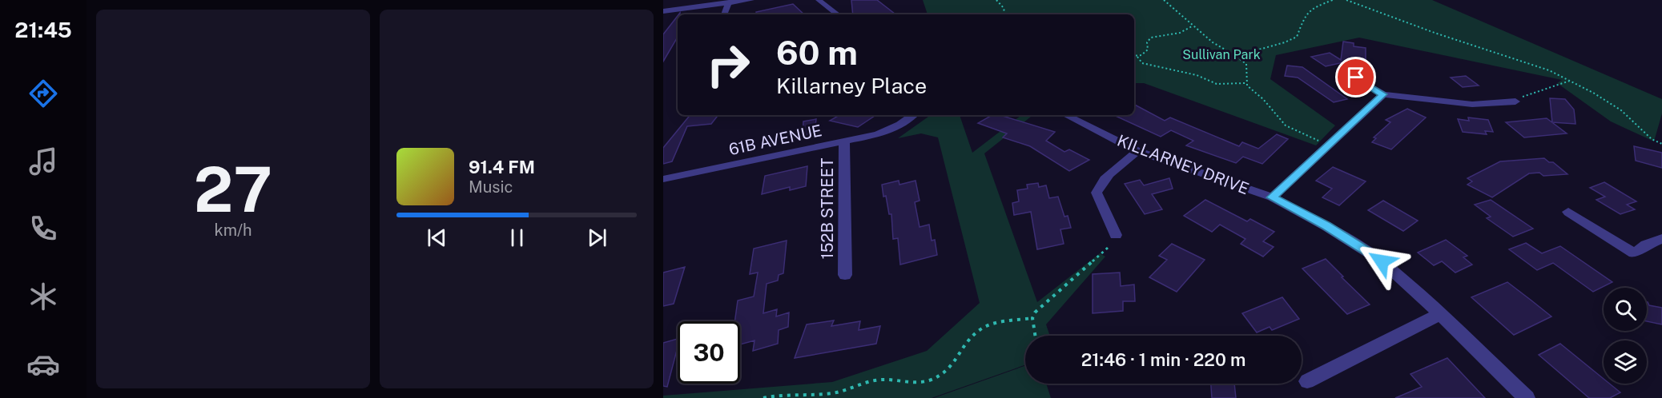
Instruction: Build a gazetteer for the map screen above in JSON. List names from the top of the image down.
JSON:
{
  "streets": {
    "street": ["61B AVENUE", "KILLARNEY DRIVE", "152B STREET"]
  },
  "crossings": [
    ["61B AVENUE", "152B STREET"]
  ],
  "parks": ["Sullivan Park"],
  "page": {
    "tabs": "21:45",
    "tile": ["27", "km/h"],
    "turn": ["60 m", "Killarney Place"],
    "song": ["91.4 FM", "Music"],
    "limit": "30",
    "trip": "21:46 · 1 min · 220 m"
  }
}
